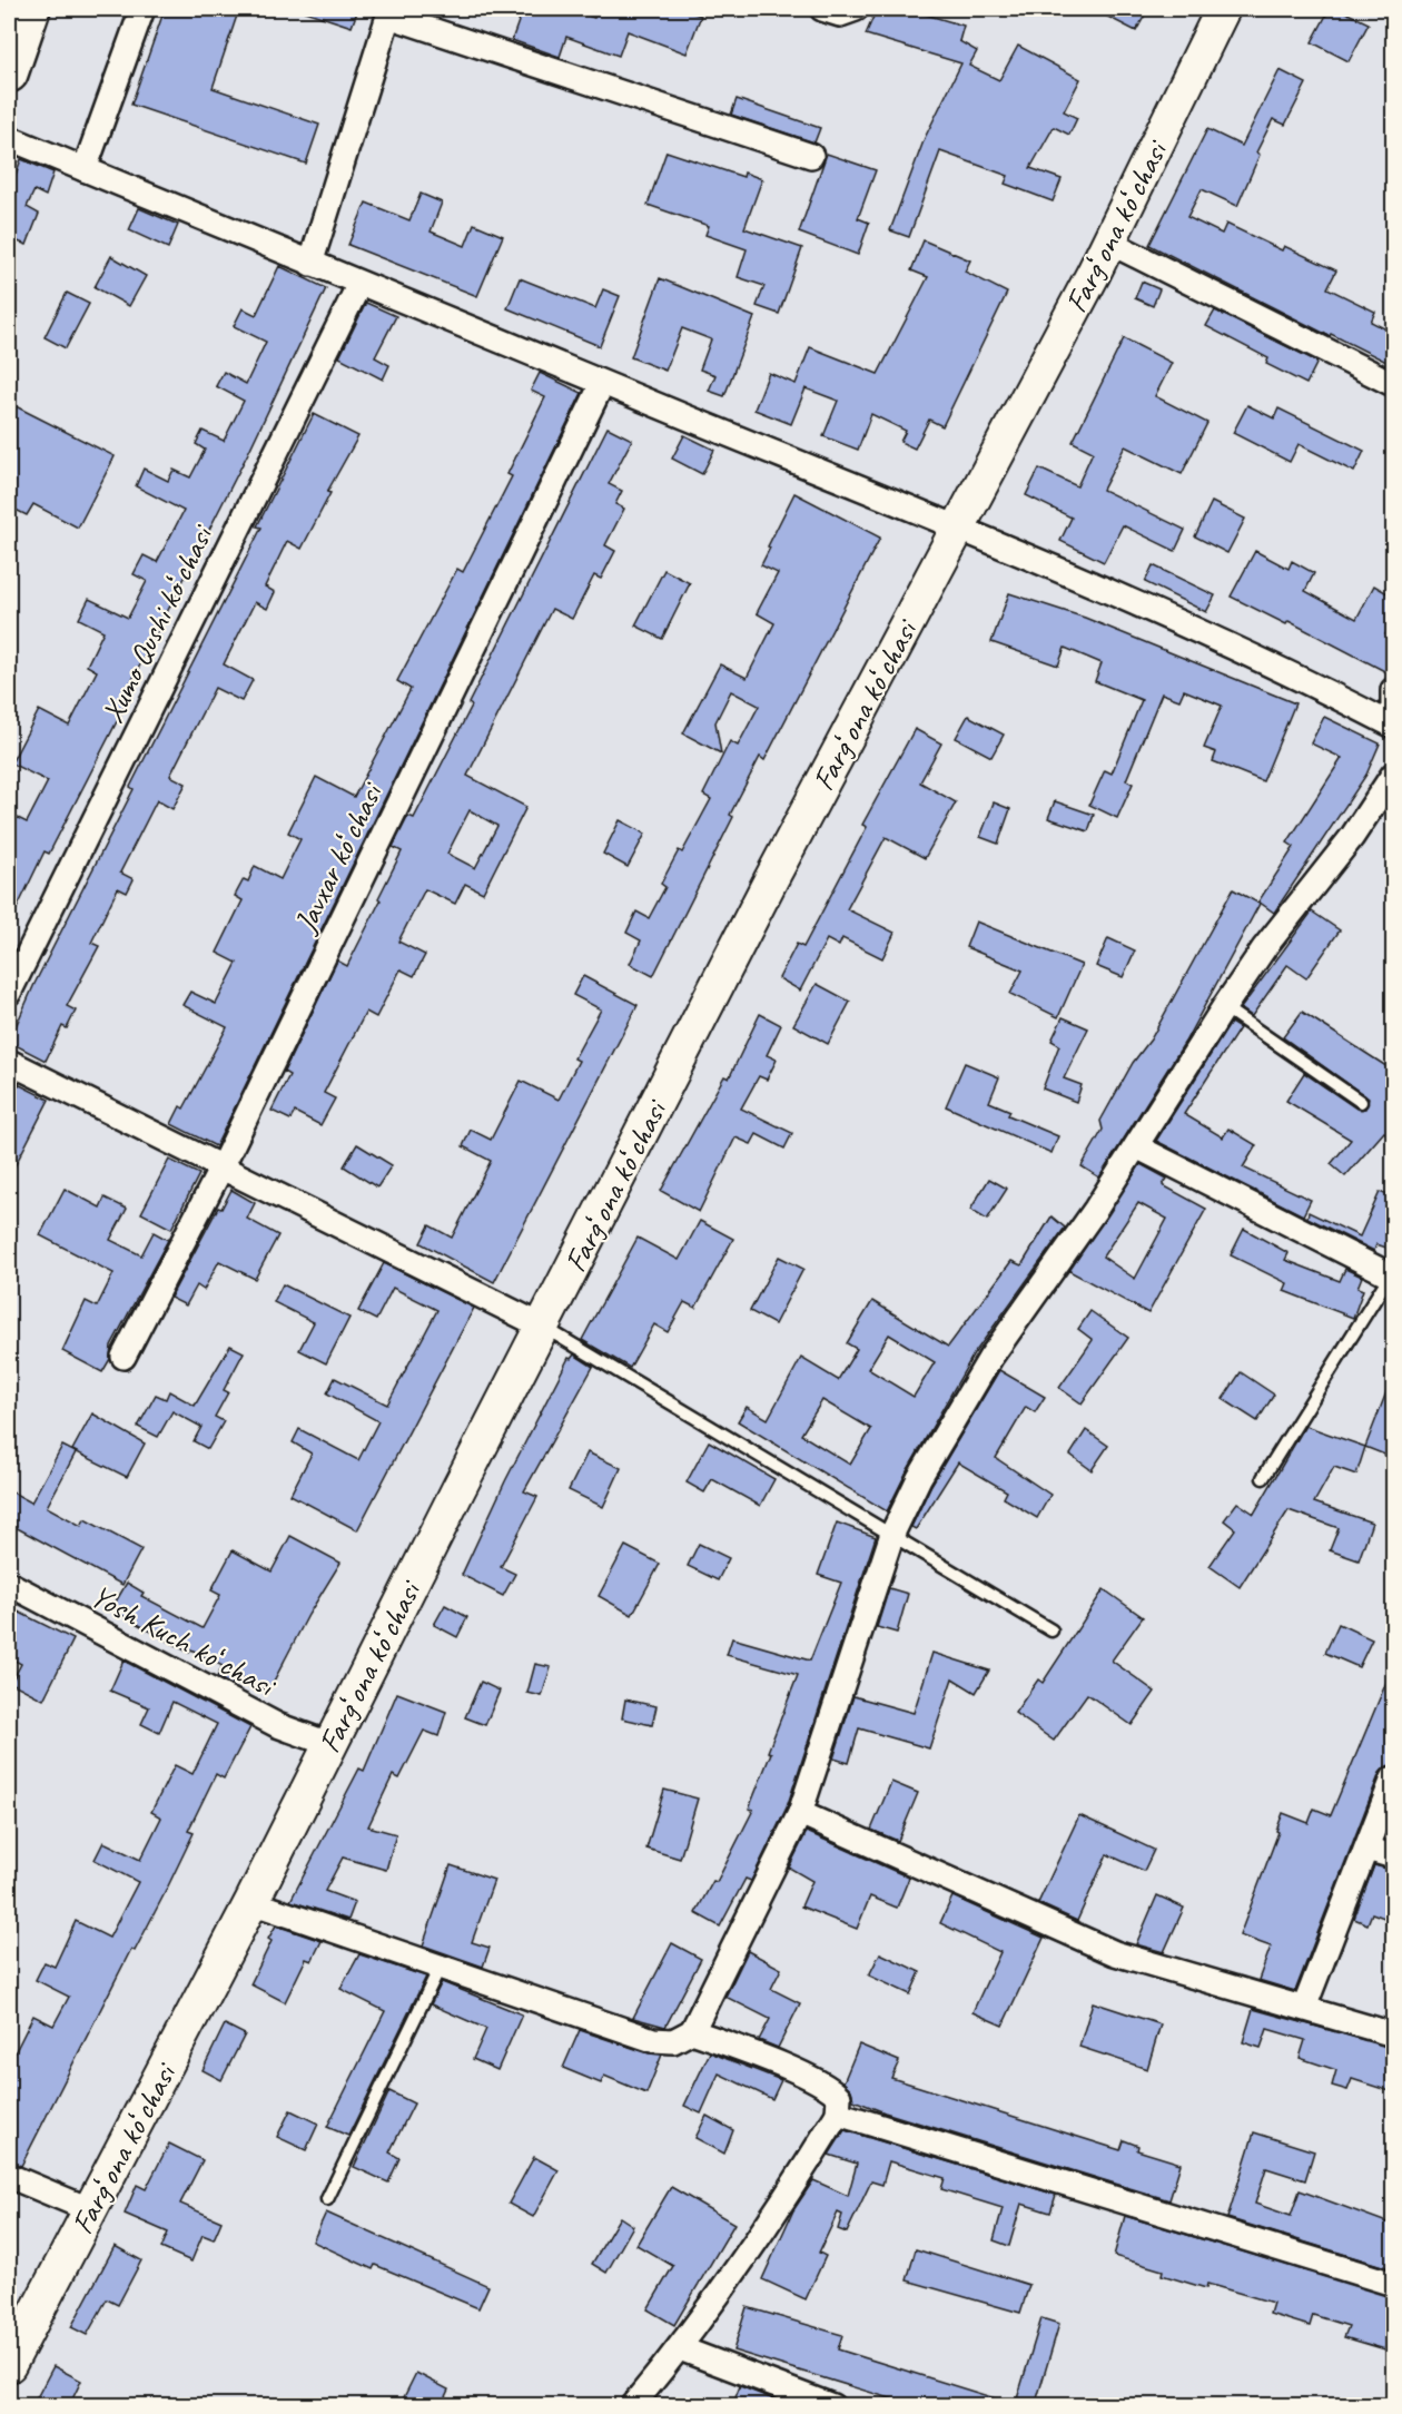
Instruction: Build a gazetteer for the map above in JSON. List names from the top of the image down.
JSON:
{
  "streets": {
    "street": [
      "Fargʻona koʻchasi",
      "Xumo Qushi koʻchasi",
      "Javxar koʻchasi",
      "Yosh Kuch koʻchasi"
    ]
  },
  "crossings": [
    ["Fargʻona koʻchasi", "Yosh Kuch koʻchasi"]
  ]
}
